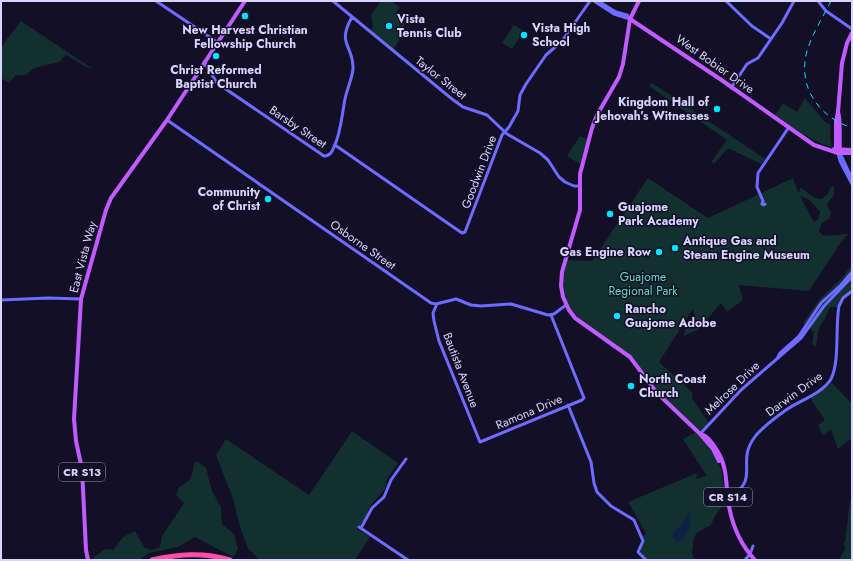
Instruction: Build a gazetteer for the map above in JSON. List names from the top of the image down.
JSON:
{
  "streets": {
    "main road": [
      "West Bobier Drive",
      "East Vista Way",
      "CR S13",
      "CR S14"
    ],
    "street": [
      "Taylor Street",
      "Barsby Street",
      "Goodwin Drive",
      "Osborne Street",
      "Bautista Avenue",
      "Melrose Drive",
      "Darwin Drive",
      "Ramona Drive"
    ]
  },
  "crossings": [
    ["West Bobier Drive", "CR S14"],
    ["Taylor Street", "Goodwin Drive"],
    ["Taylor Street", "CR S14"],
    ["Barsby Street", "Goodwin Drive"],
    ["Barsby Street", "East Vista Way"],
    ["Osborne Street", "East Vista Way"],
    ["Osborne Street", "Bautista Avenue"],
    ["Bautista Avenue", "Ramona Drive"],
    ["Melrose Drive", "CR S14"],
    ["Darwin Drive", "CR S14"]
  ],
  "parks": ["Guajome Regional Park"],
  "places": [
    "New Harvest Christian Fellowship Church",
    "Vista Tennis Club",
    "Vista High School",
    "Christ Reformed Baptist Church",
    "Kingdom Hall of Jehovah’s Witnesses",
    "Community of Christ",
    "Guajome Park Academy",
    "Antique Gas and Steam Engine Museum",
    "Gas Engine Row",
    "Rancho Guajome Adobe",
    "North Coast Church"
  ]
}
